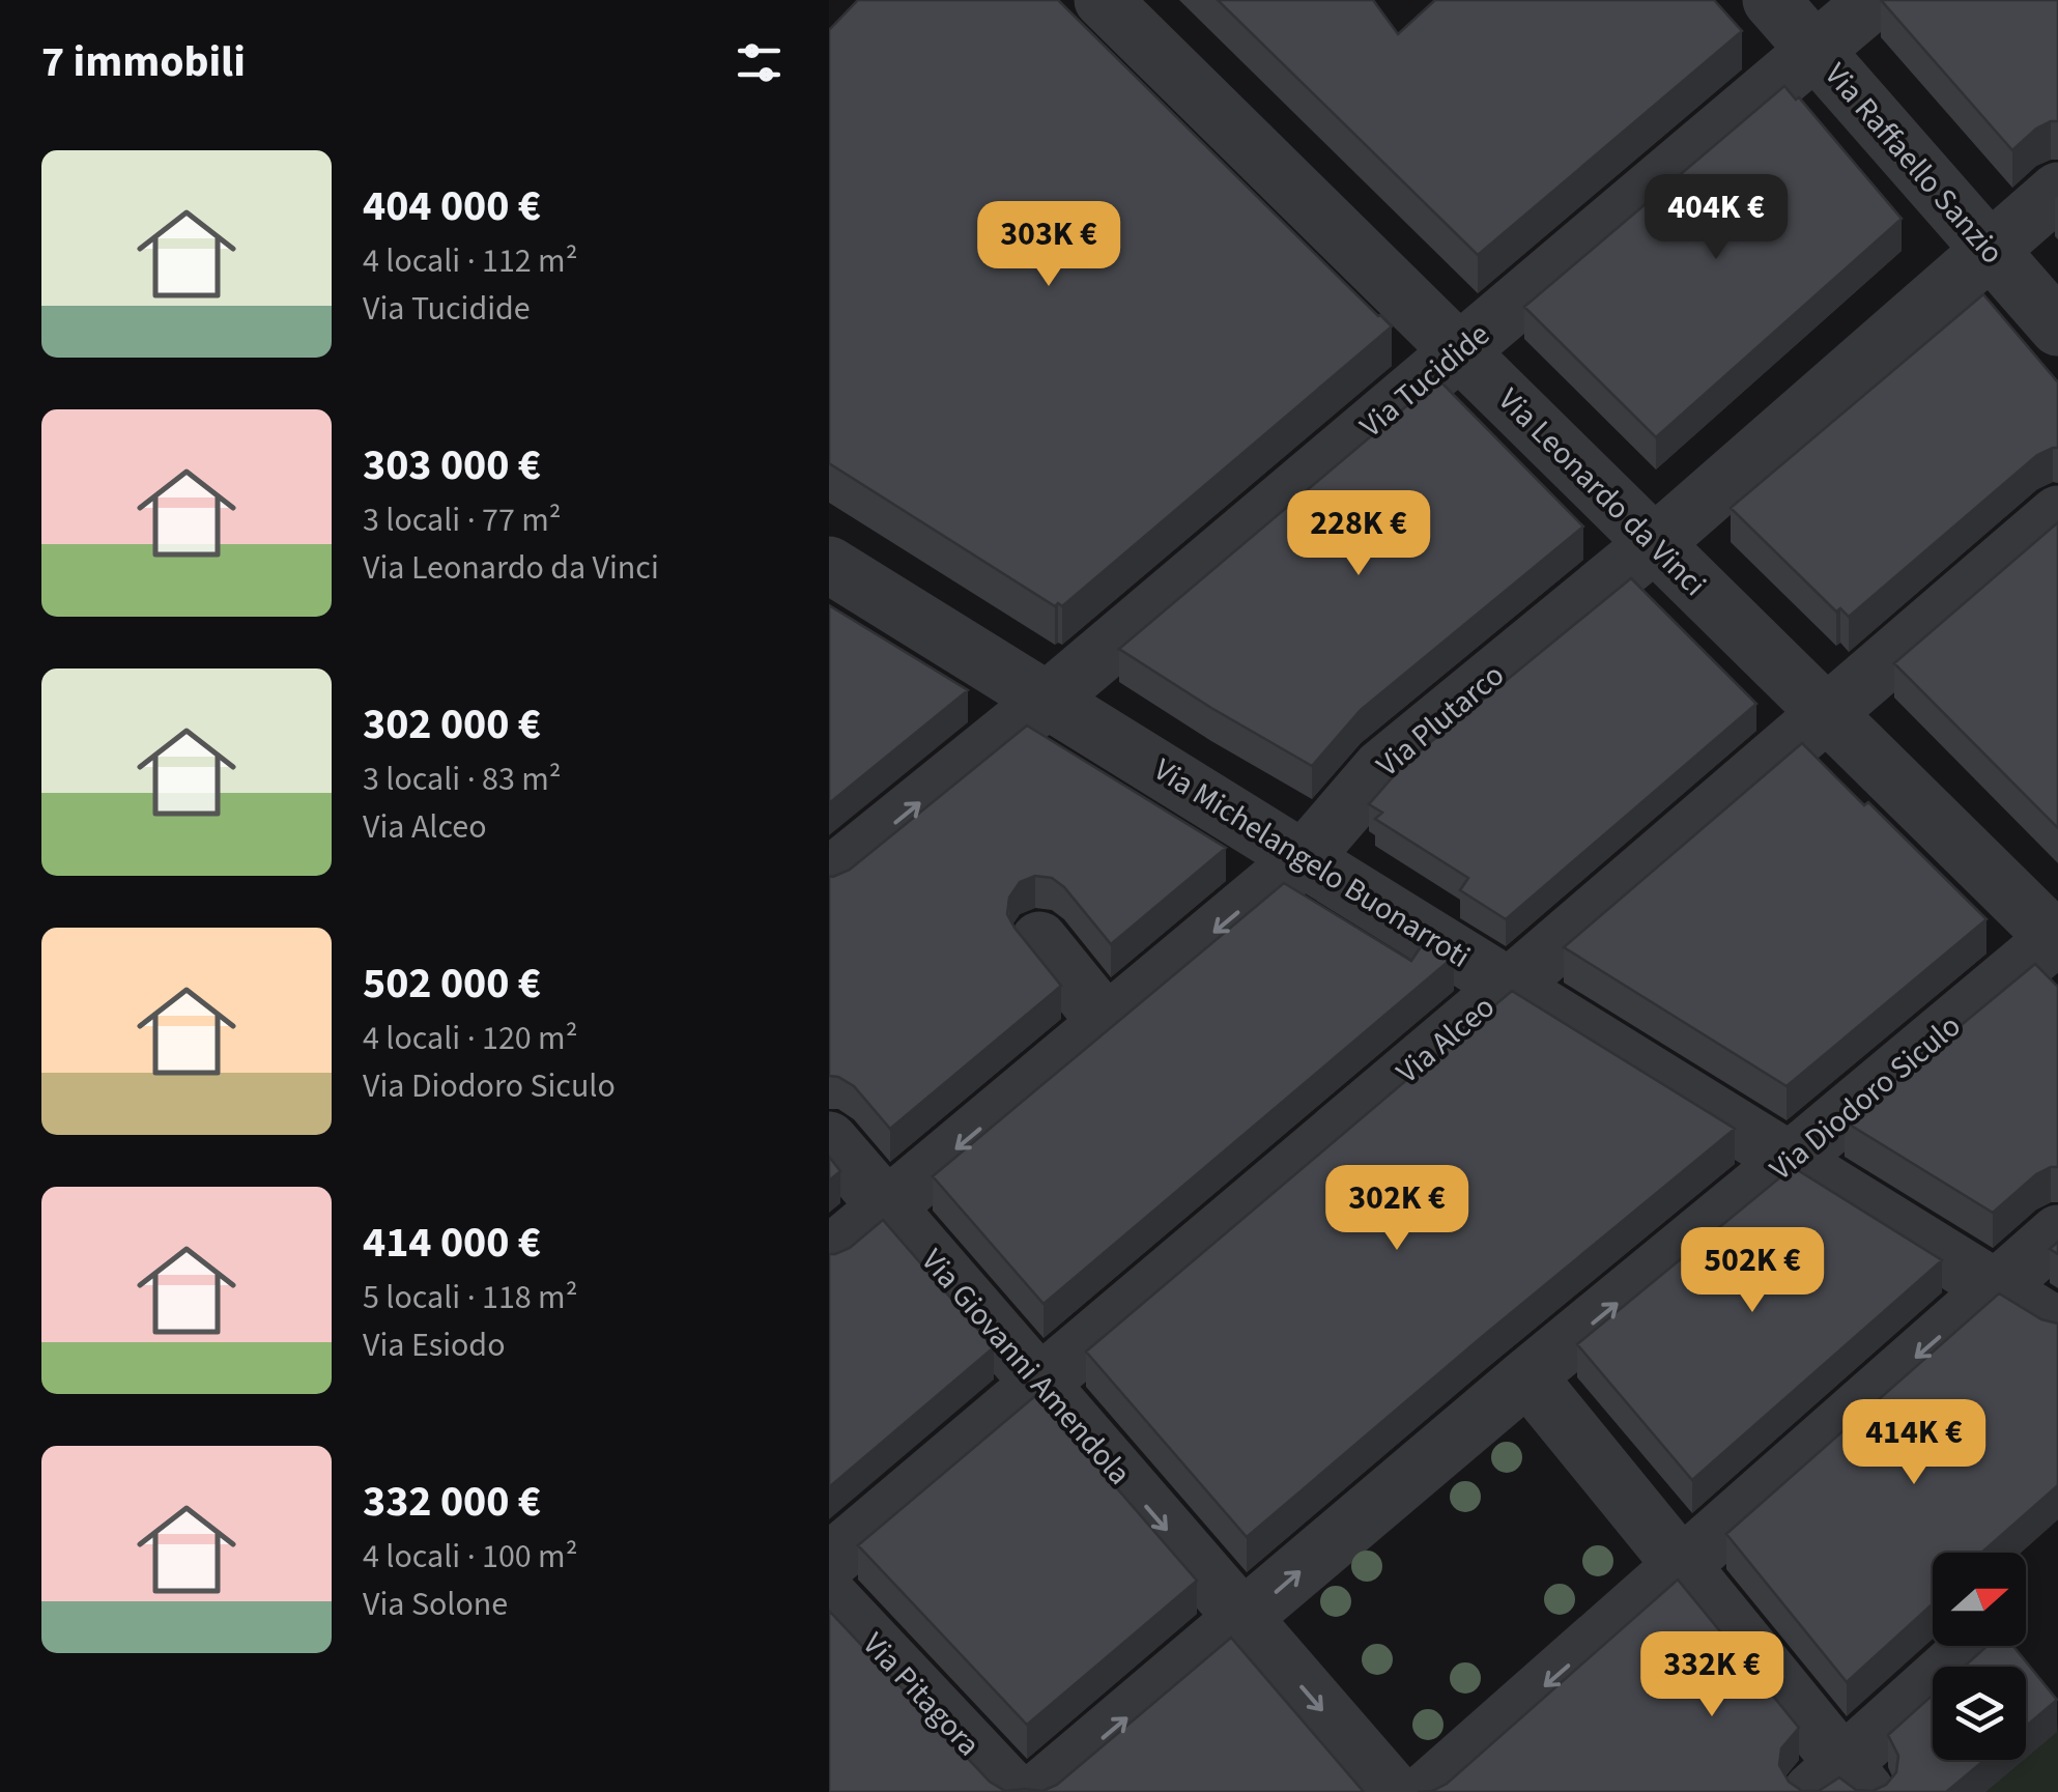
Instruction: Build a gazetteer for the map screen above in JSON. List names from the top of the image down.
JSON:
{
  "streets": {
    "street": [
      "Via Raffaello Sanzio",
      "Via Tucidide",
      "Via Leonardo da Vinci",
      "Via Plutarco",
      "Via Michelangelo Buonarroti",
      "Via Alceo",
      "Via Diodoro Siculo",
      "Via Giovanni Amendola",
      "Via Pitagora"
    ]
  },
  "crossings": [
    ["Via Raffaello Sanzio", "Via Tucidide"],
    ["Via Raffaello Sanzio", "Via Plutarco"],
    ["Via Tucidide", "Via Leonardo da Vinci"],
    ["Via Tucidide", "Via Michelangelo Buonarroti"],
    ["Via Leonardo da Vinci", "Via Plutarco"],
    ["Via Leonardo da Vinci", "Via Alceo"],
    ["Via Leonardo da Vinci", "Via Diodoro Siculo"],
    ["Via Plutarco", "Via Michelangelo Buonarroti"],
    ["Via Plutarco", "Via Giovanni Amendola"],
    ["Via Michelangelo Buonarroti", "Via Alceo"],
    ["Via Michelangelo Buonarroti", "Via Diodoro Siculo"],
    ["Via Alceo", "Via Giovanni Amendola"],
    ["Via Diodoro Siculo", "Via Giovanni Amendola"]
  ],
  "north": "right",
  "page": {
    "heading": "7 immobili",
    "list": [
      {
        "name": "404 000 €",
        "note": "4 locali · 112 m² · Via Tucidide"
      },
      {
        "name": "303 000 €",
        "note": "3 locali · 77 m² · Via Leonardo da Vinci"
      },
      {
        "name": "302 000 €",
        "note": "3 locali · 83 m² · Via Alceo"
      },
      {
        "name": "502 000 €",
        "note": "4 locali · 120 m² · Via Diodoro Siculo"
      },
      {
        "name": "414 000 €",
        "note": "5 locali · 118 m² · Via Esiodo"
      },
      {
        "name": "332 000 €",
        "note": "4 locali · 100 m² · Via Solone"
      }
    ],
    "price": [
      "404K €",
      "303K €",
      "228K €",
      "302K €",
      "502K €",
      "414K €",
      "332K €"
    ]
  }
}
